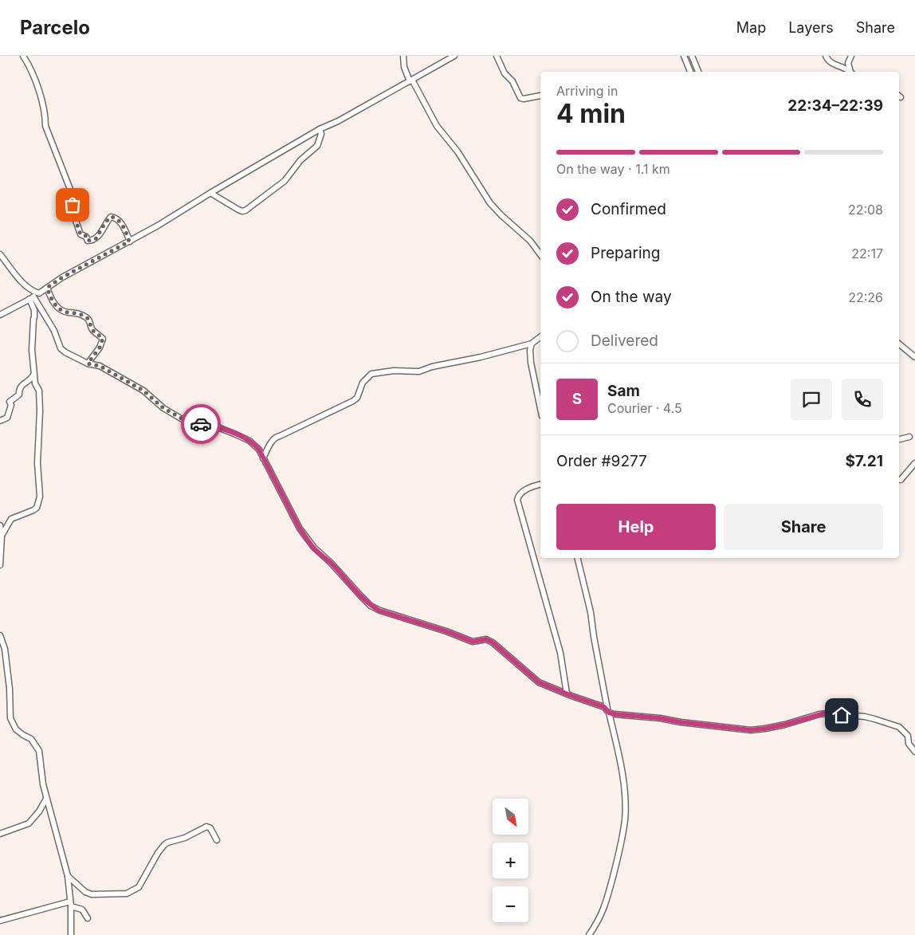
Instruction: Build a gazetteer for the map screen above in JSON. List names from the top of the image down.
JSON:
{
  "north": "bottom right",
  "page": {
    "header": "Parcelo",
    "nav": ["Map", "Layers", "Share"],
    "heading": ["4 min", "Arriving in", "22:34–22:39"],
    "panel": [
      "Sam",
      "Courier · 4.5",
      "Order #9277",
      "$7.21"
    ],
    "bar": "On the way · 1.1 km",
    "list": [
      ["Confirmed", "22:08"],
      ["Preparing", "22:17"],
      ["On the way", "22:26"],
      "Delivered"
    ],
    "round": "S",
    "buttons": ["Help", "Share"],
    "map_buttons": ["+", "−"]
  }
}
